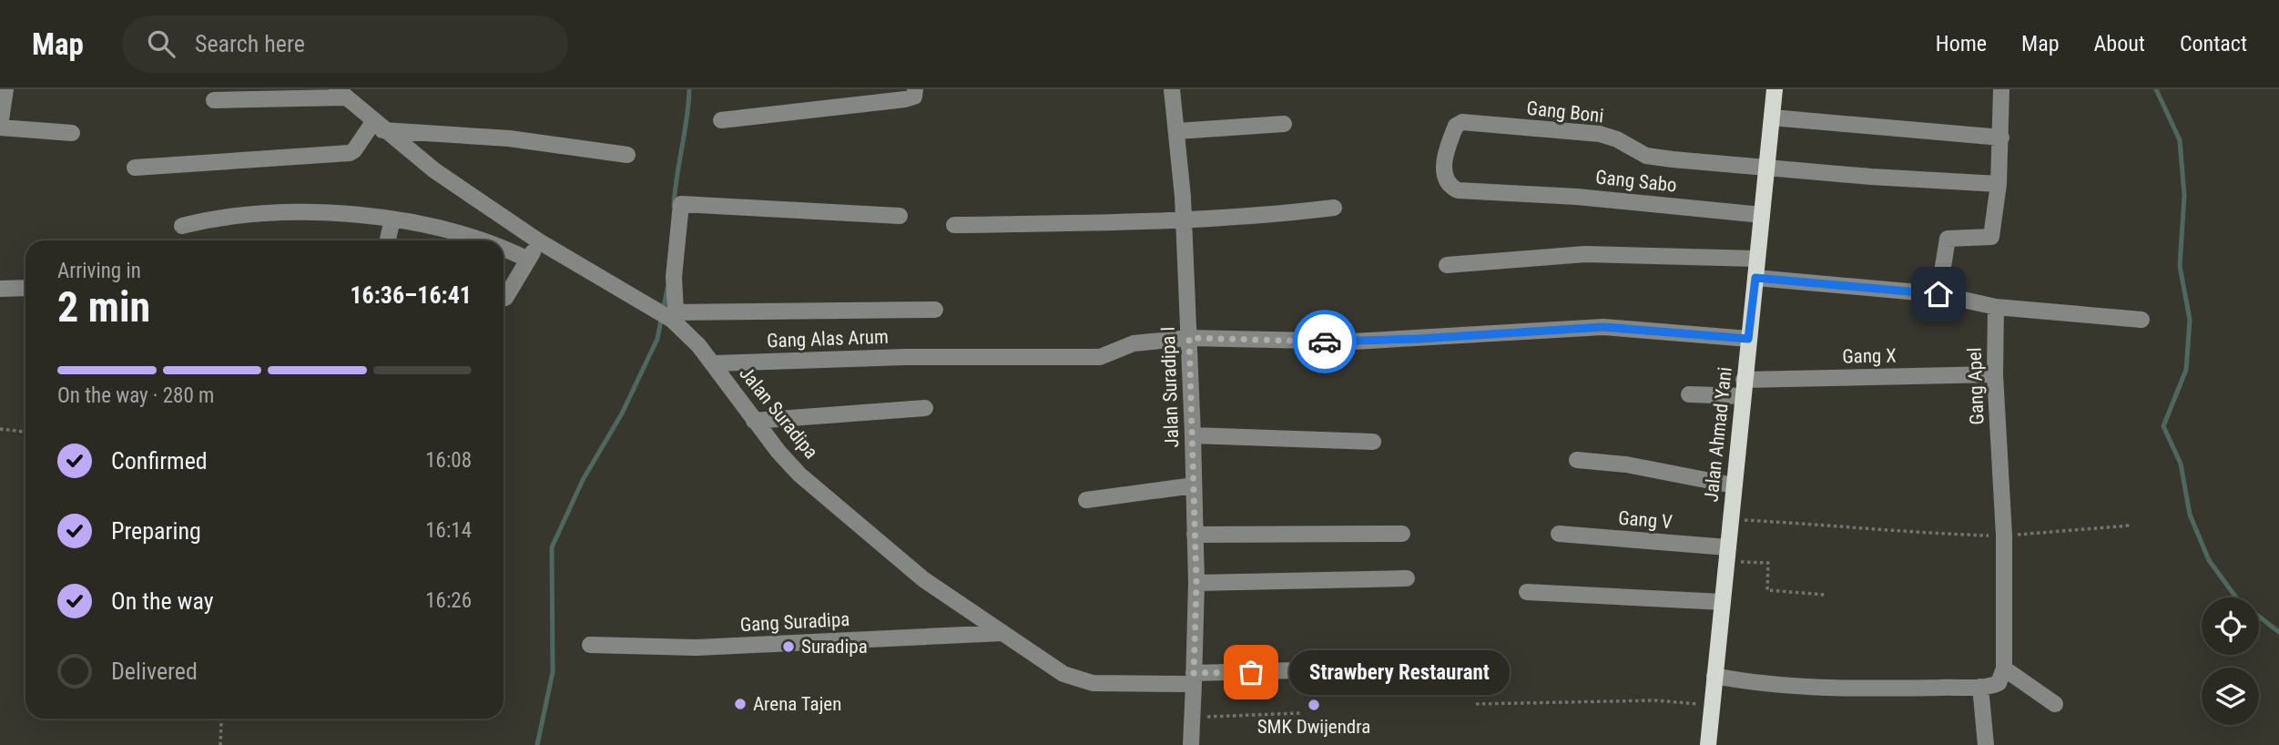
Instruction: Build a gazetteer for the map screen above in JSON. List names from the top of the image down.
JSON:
{
  "streets": {
    "main road": ["Jalan Ahmad Yani"],
    "street": [
      "Gang Boni",
      "Gang Sabo",
      "Gang Alas Arum",
      "Gang X",
      "Gang Apel",
      "Jalan Suradipa I",
      "Jalan Suradipa",
      "Gang V",
      "Gang Suradipa"
    ]
  },
  "crossings": [
    ["Gang Boni", "Gang Sabo"],
    ["Gang Boni", "Jalan Ahmad Yani"],
    ["Gang Sabo", "Jalan Ahmad Yani"],
    ["Gang Alas Arum", "Jalan Suradipa I"],
    ["Gang Alas Arum", "Jalan Suradipa"],
    ["Gang Alas Arum", "Jalan Ahmad Yani"],
    ["Gang X", "Gang Apel"],
    ["Gang X", "Jalan Ahmad Yani"],
    ["Jalan Suradipa I", "Jalan Suradipa"],
    ["Jalan Suradipa", "Gang Suradipa"],
    ["Jalan Ahmad Yani", "Gang V"]
  ],
  "places": [
    "Suradipa",
    "Strawbery Restaurant",
    "Arena Tajen",
    "SMK Dwijendra"
  ],
  "page": {
    "header": "Map",
    "search": "Search here",
    "nav": [
      "Home",
      "Map",
      "About",
      "Contact"
    ],
    "heading": ["2 min", "Arriving in", "16:36–16:41"],
    "bar": "On the way · 280 m",
    "list": [
      ["Confirmed", "16:08"],
      ["Preparing", "16:14"],
      ["On the way", "16:26"],
      "Delivered"
    ],
    "bubble": "Strawbery Restaurant"
  }
}
